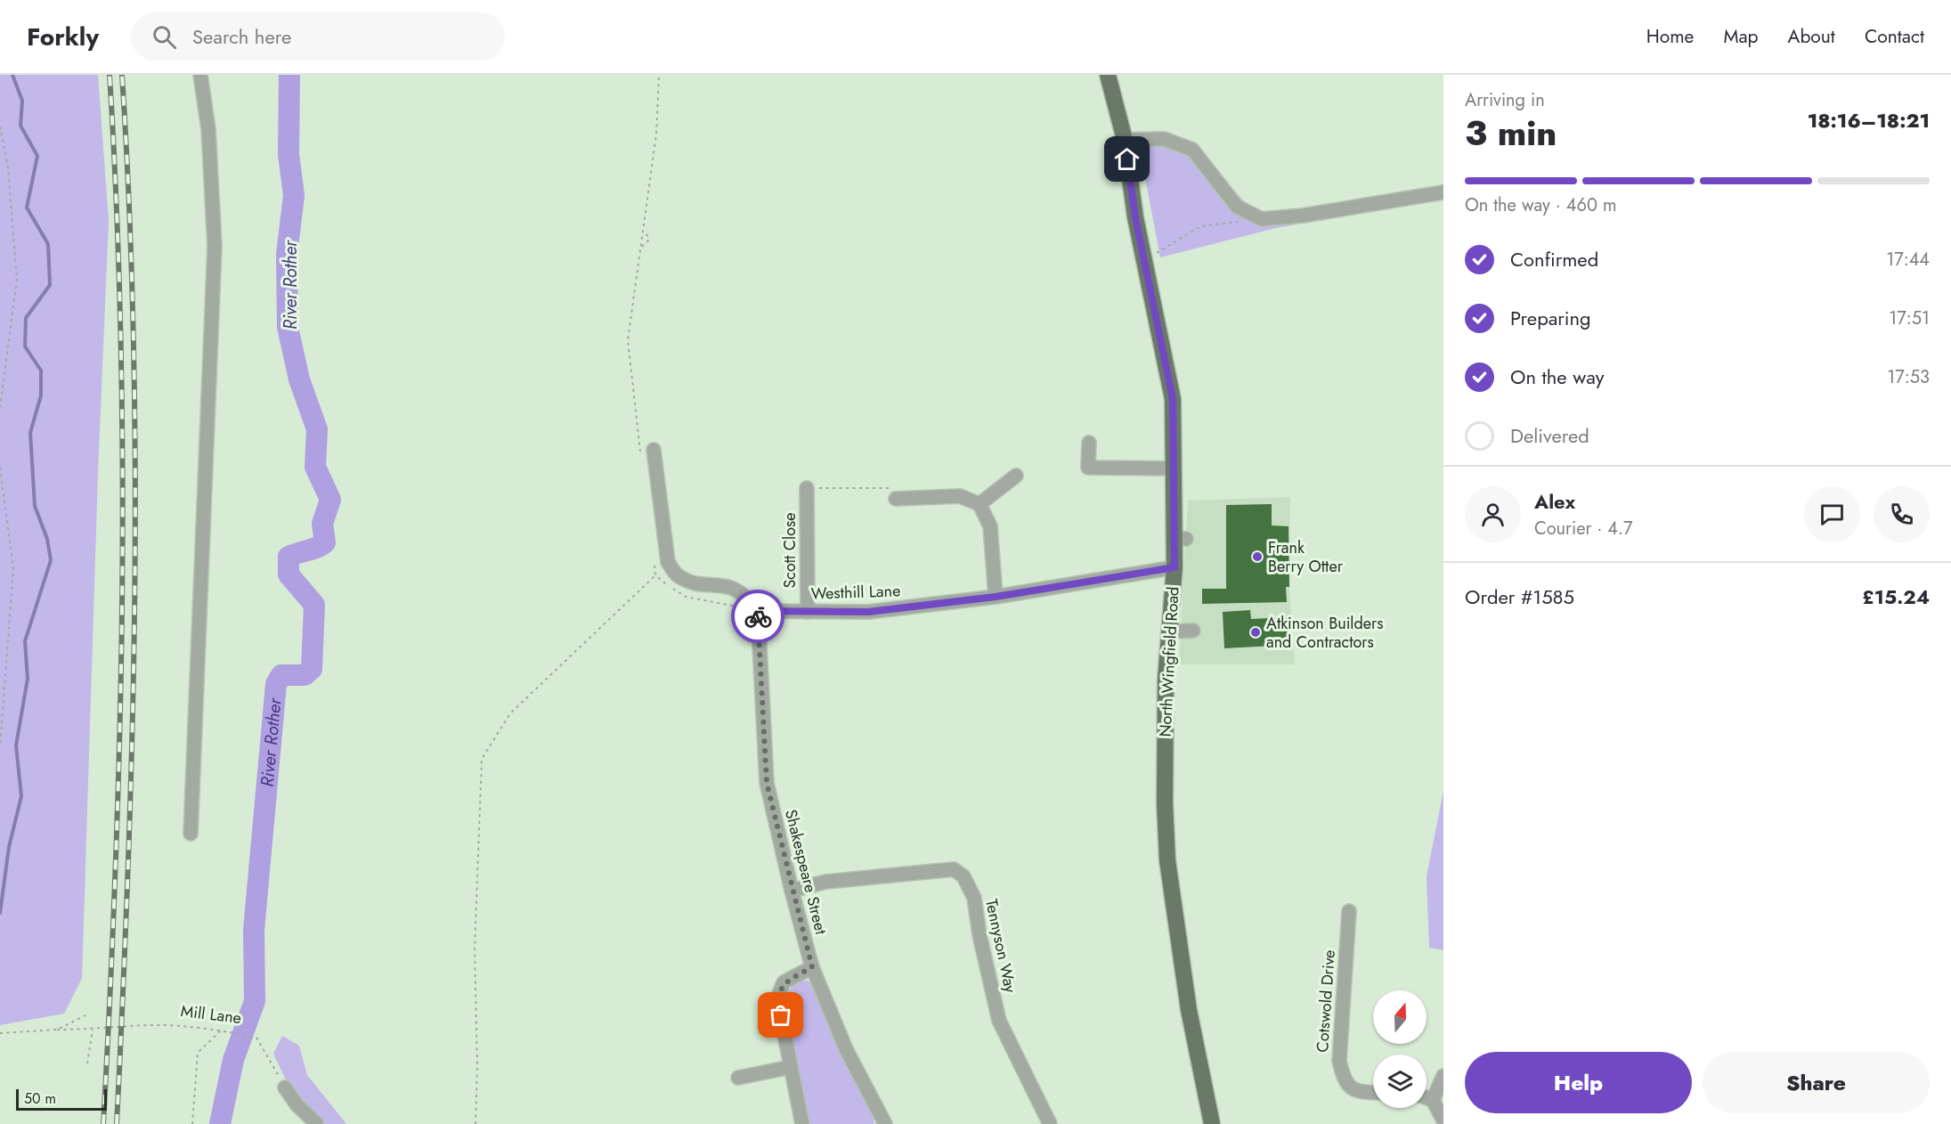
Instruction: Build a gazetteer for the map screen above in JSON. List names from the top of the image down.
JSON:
{
  "streets": {
    "main road": ["North Wingfield Road"],
    "street": [
      "Scott Close",
      "Westhill Lane",
      "Shakespeare Street",
      "Tennyson Way",
      "Cotswold Drive"
    ],
    "path": ["Mill Lane"]
  },
  "crossings": [
    ["Scott Close", "Westhill Lane"],
    ["Westhill Lane", "North Wingfield Road"],
    ["Westhill Lane", "Shakespeare Street"],
    ["Shakespeare Street", "Tennyson Way"]
  ],
  "water": ["River Rother"],
  "places": ["Frank Berry Otter", "Atkinson Builders and Contractors"],
  "scale_bar": "50 m",
  "north": "top",
  "page": {
    "header": "Forkly",
    "search": "Search here",
    "nav": [
      "Home",
      "Map",
      "About",
      "Contact"
    ],
    "heading": ["3 min", "Arriving in", "18:16–18:21"],
    "panel": [
      "Alex",
      "Courier · 4.7",
      "Order #1585",
      "£15.24"
    ],
    "bar": "On the way · 460 m",
    "list": [
      ["Confirmed", "17:44"],
      ["Preparing", "17:51"],
      ["On the way", "17:53"],
      "Delivered"
    ],
    "buttons": ["Help", "Share"],
    "scale": "50 m"
  }
}
